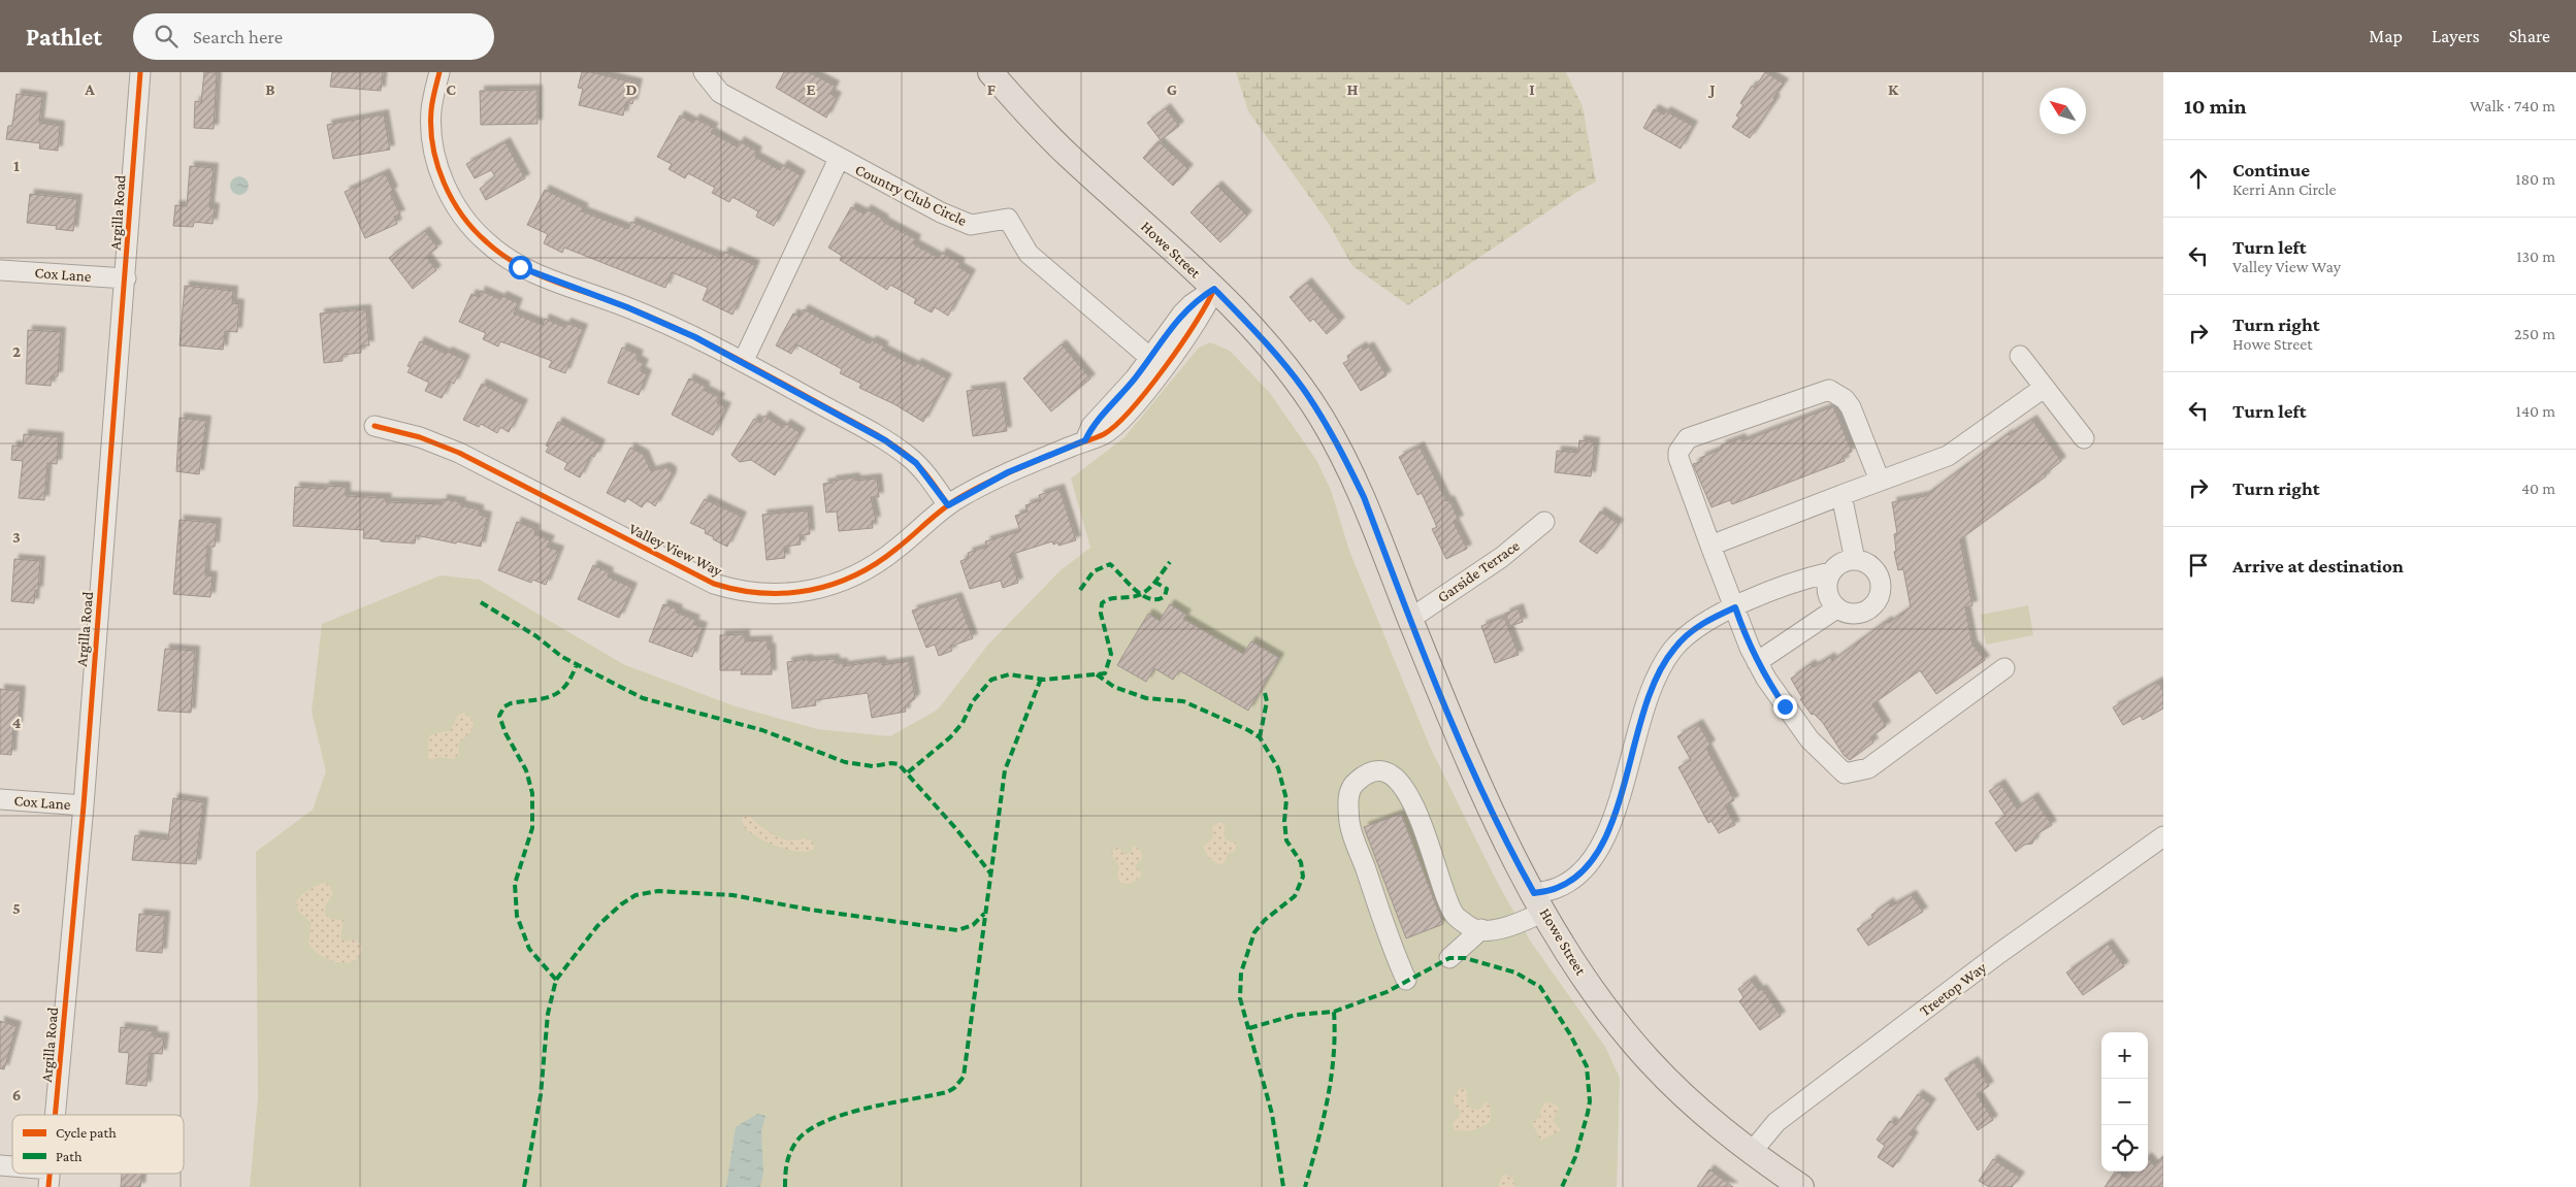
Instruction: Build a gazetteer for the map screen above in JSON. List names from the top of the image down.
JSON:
{
  "streets": {
    "main road": ["Howe Street"],
    "street": [
      "Country Club Circle",
      "Argilla Road",
      "Cox Lane",
      "Valley View Way",
      "Garside Terrace",
      "Treetop Way"
    ]
  },
  "crossings": [
    ["Country Club Circle", "Valley View Way"],
    ["Argilla Road", "Cox Lane"],
    ["Howe Street", "Valley View Way"],
    ["Howe Street", "Garside Terrace"],
    ["Howe Street", "Treetop Way"]
  ],
  "legend": ["Cycle path", "Path"],
  "north": "top left",
  "page": {
    "header": "Pathlet",
    "search": "Search here",
    "nav": ["Map", "Layers", "Share"],
    "heading": ["10 min", "Walk · 740 m"],
    "list": [
      ["Continue", "Kerri Ann Circle", "180 m"],
      ["Turn left", "Valley View Way", "130 m"],
      ["Turn right", "Howe Street", "250 m"],
      ["Turn left", "140 m"],
      ["Turn right", "40 m"],
      "Arrive at destination"
    ],
    "map_buttons": ["+", "−"]
  },
  "grid": {
    "columns": [
      "A",
      "B",
      "C",
      "D",
      "E",
      "F",
      "G",
      "H",
      "I",
      "J",
      "K"
    ],
    "rows": [
      "1",
      "2",
      "3",
      "4",
      "5",
      "6"
    ]
  }
}
